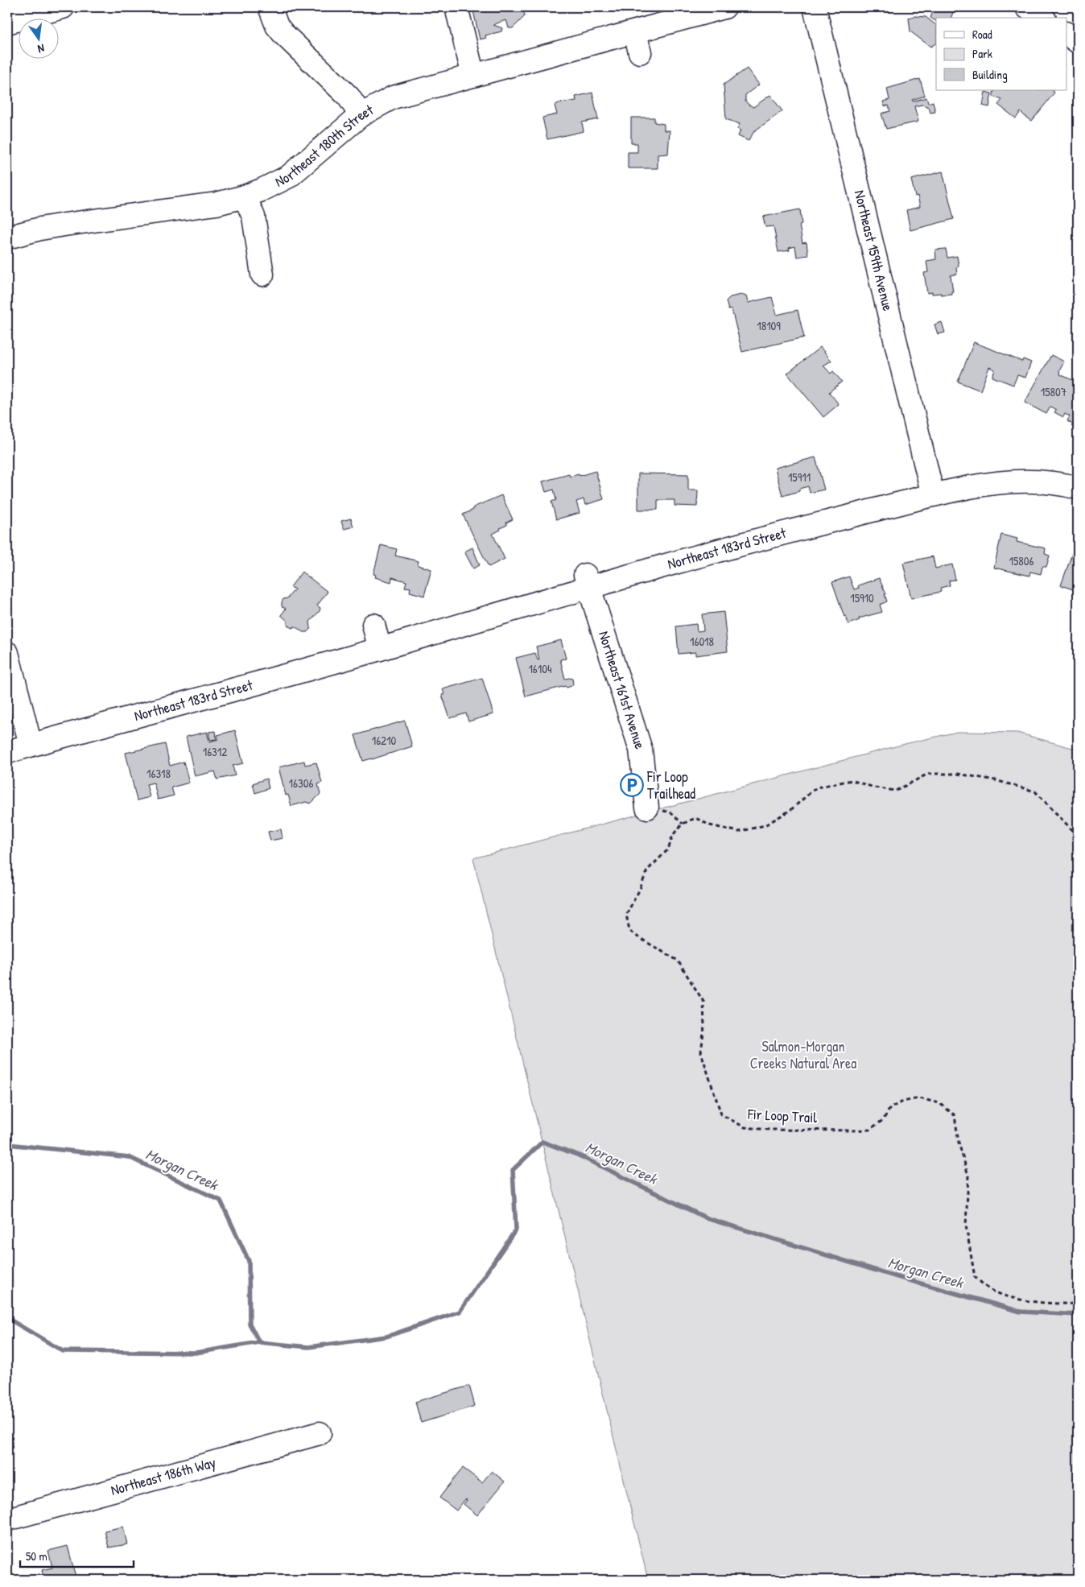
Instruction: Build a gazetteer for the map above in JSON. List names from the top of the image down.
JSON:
{
  "streets": {
    "street": [
      "Northeast 180th Street",
      "Northeast 159th Avenue",
      "Northeast 183rd Street",
      "Northeast 161st Avenue",
      "Northeast 186th Way"
    ],
    "path": ["Fir Loop Trail"]
  },
  "crossings": [
    ["Northeast 159th Avenue", "Northeast 183rd Street"],
    ["Northeast 183rd Street", "Northeast 161st Avenue"]
  ],
  "water": ["Morgan Creek"],
  "parks": ["Salmon-Morgan Creeks Natural Area"],
  "places": {
    "parking": ["Fir Loop Trailhead"]
  },
  "house_numbers": [
    "18109",
    "15807",
    "15911",
    "15806",
    "15910",
    "16018",
    "16104",
    "16210",
    "16312",
    "16318",
    "16306"
  ],
  "legend": ["Road", "Park", "Building"],
  "scale_bar": "50 m",
  "north": "bottom"
}
